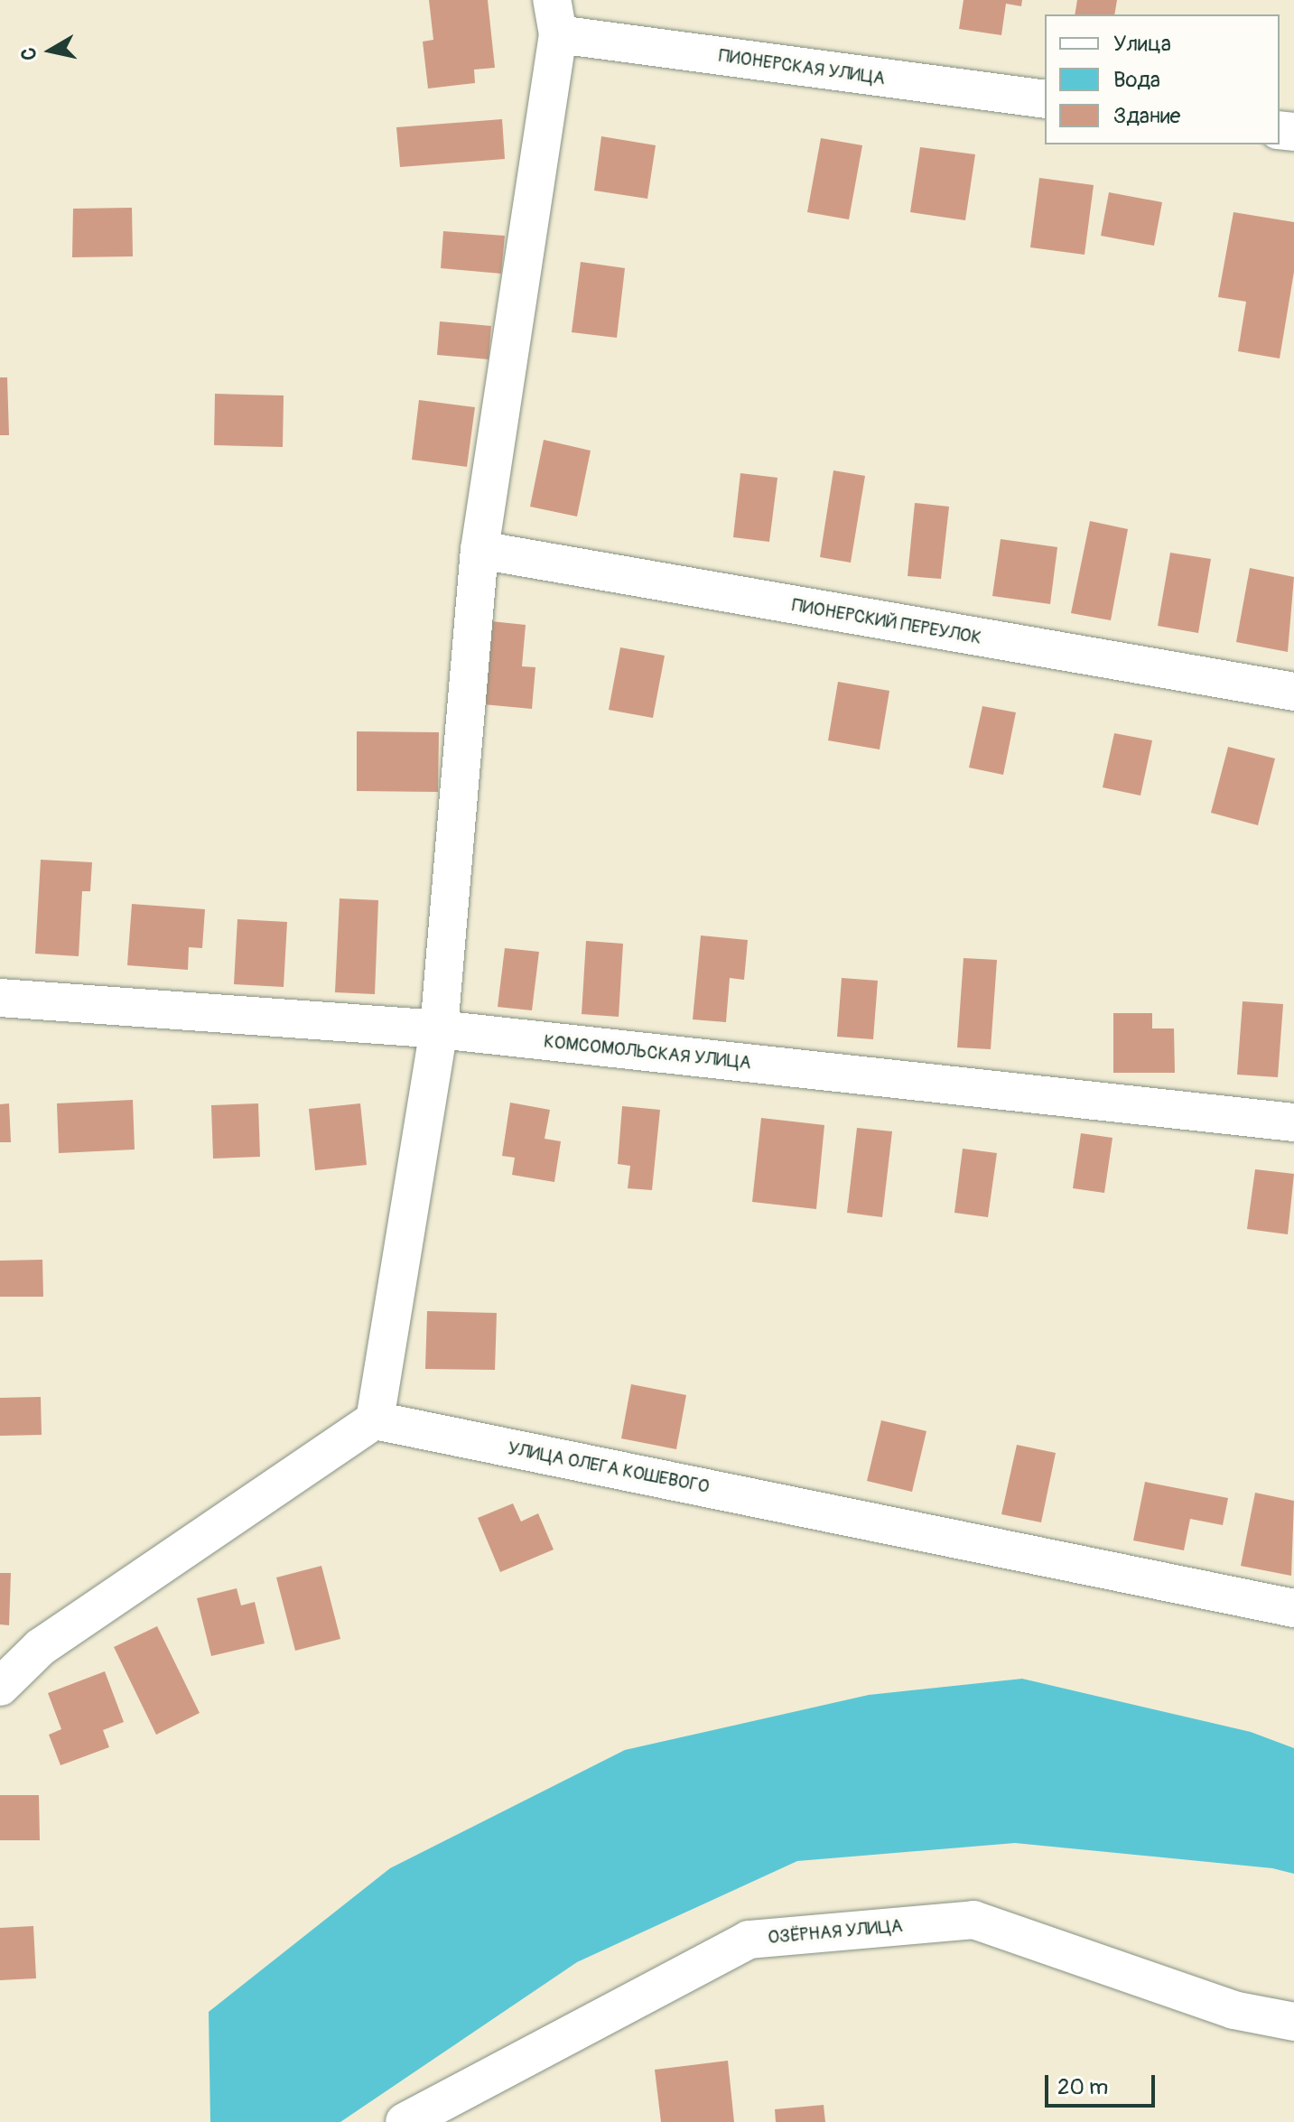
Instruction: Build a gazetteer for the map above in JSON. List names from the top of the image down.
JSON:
{
  "streets": {
    "street": [
      "ПИОНЕРСКАЯ УЛИЦА",
      "ПИОНЕРСКИЙ ПЕРЕУЛОК",
      "КОМСОМОЛЬСКАЯ УЛИЦА",
      "УЛИЦА ОЛЕГА КОШЕВОГО",
      "ОЗЁРНАЯ УЛИЦА"
    ]
  },
  "legend": ["Улица", "Вода", "Здание"],
  "scale_bar": "20 m",
  "north": "left"
}
